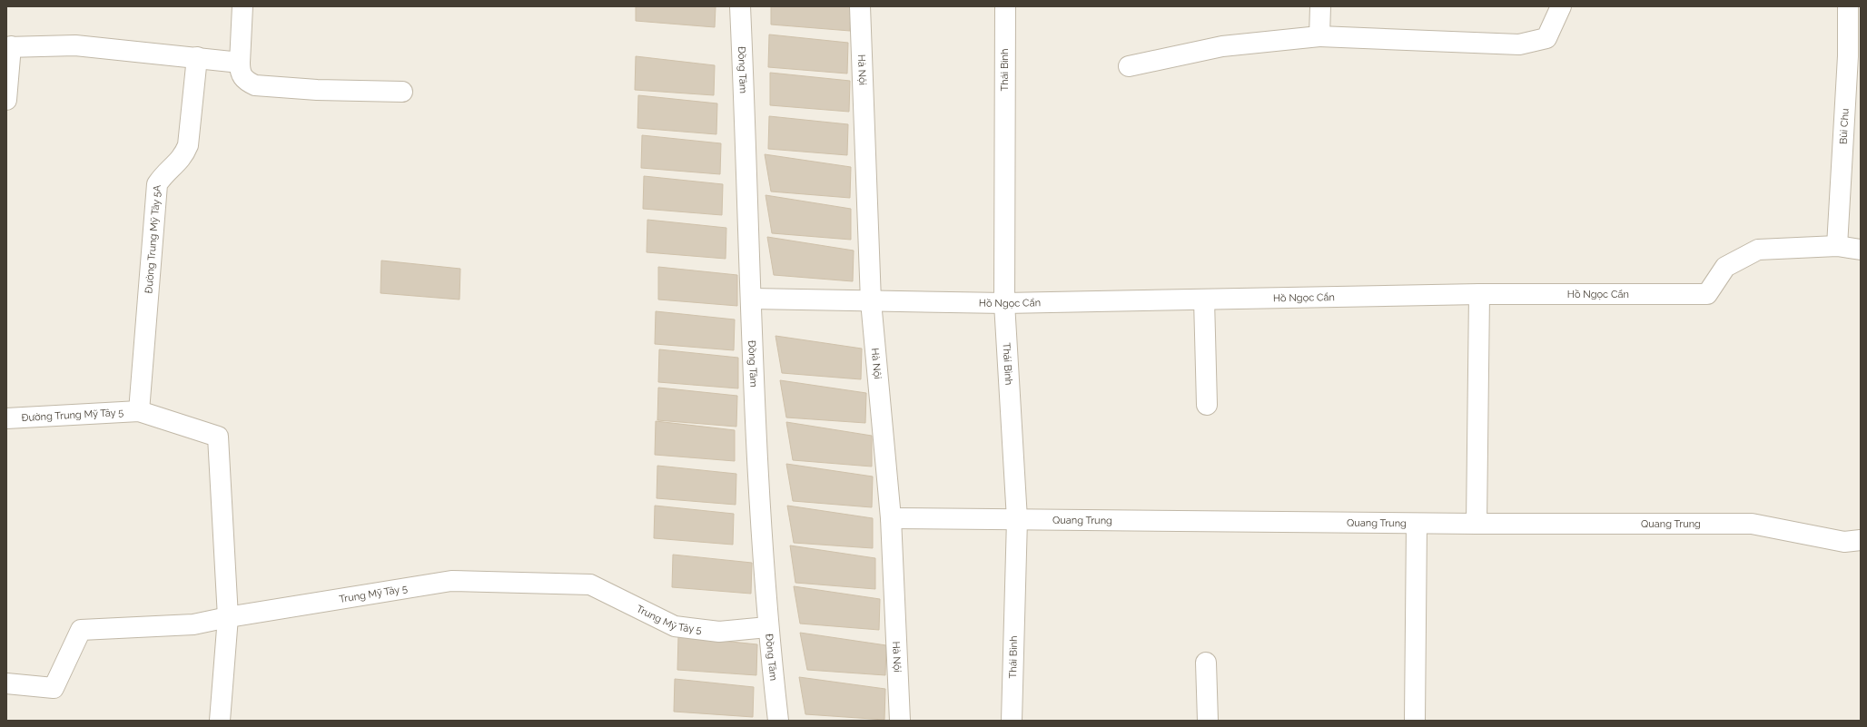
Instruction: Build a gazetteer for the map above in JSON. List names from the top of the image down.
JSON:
{
  "streets": {
    "street": [
      "Đồng Tâm",
      "Hà Nội",
      "Thái Bình",
      "Bùi Chu",
      "Đường Trung Mỹ Tây 5A",
      "Hồ Ngọc Cẩn",
      "Đường Trung Mỹ Tây 5",
      "Quang Trung",
      "Trung Mỹ Tây 5"
    ]
  },
  "crossings": [
    ["Đồng Tâm", "Hồ Ngọc Cẩn"],
    ["Đồng Tâm", "Trung Mỹ Tây 5"],
    ["Hà Nội", "Hồ Ngọc Cẩn"],
    ["Hà Nội", "Quang Trung"],
    ["Thái Bình", "Hồ Ngọc Cẩn"],
    ["Thái Bình", "Quang Trung"],
    ["Bùi Chu", "Hồ Ngọc Cẩn"],
    ["Đường Trung Mỹ Tây 5A", "Đường Trung Mỹ Tây 5"]
  ]
}
